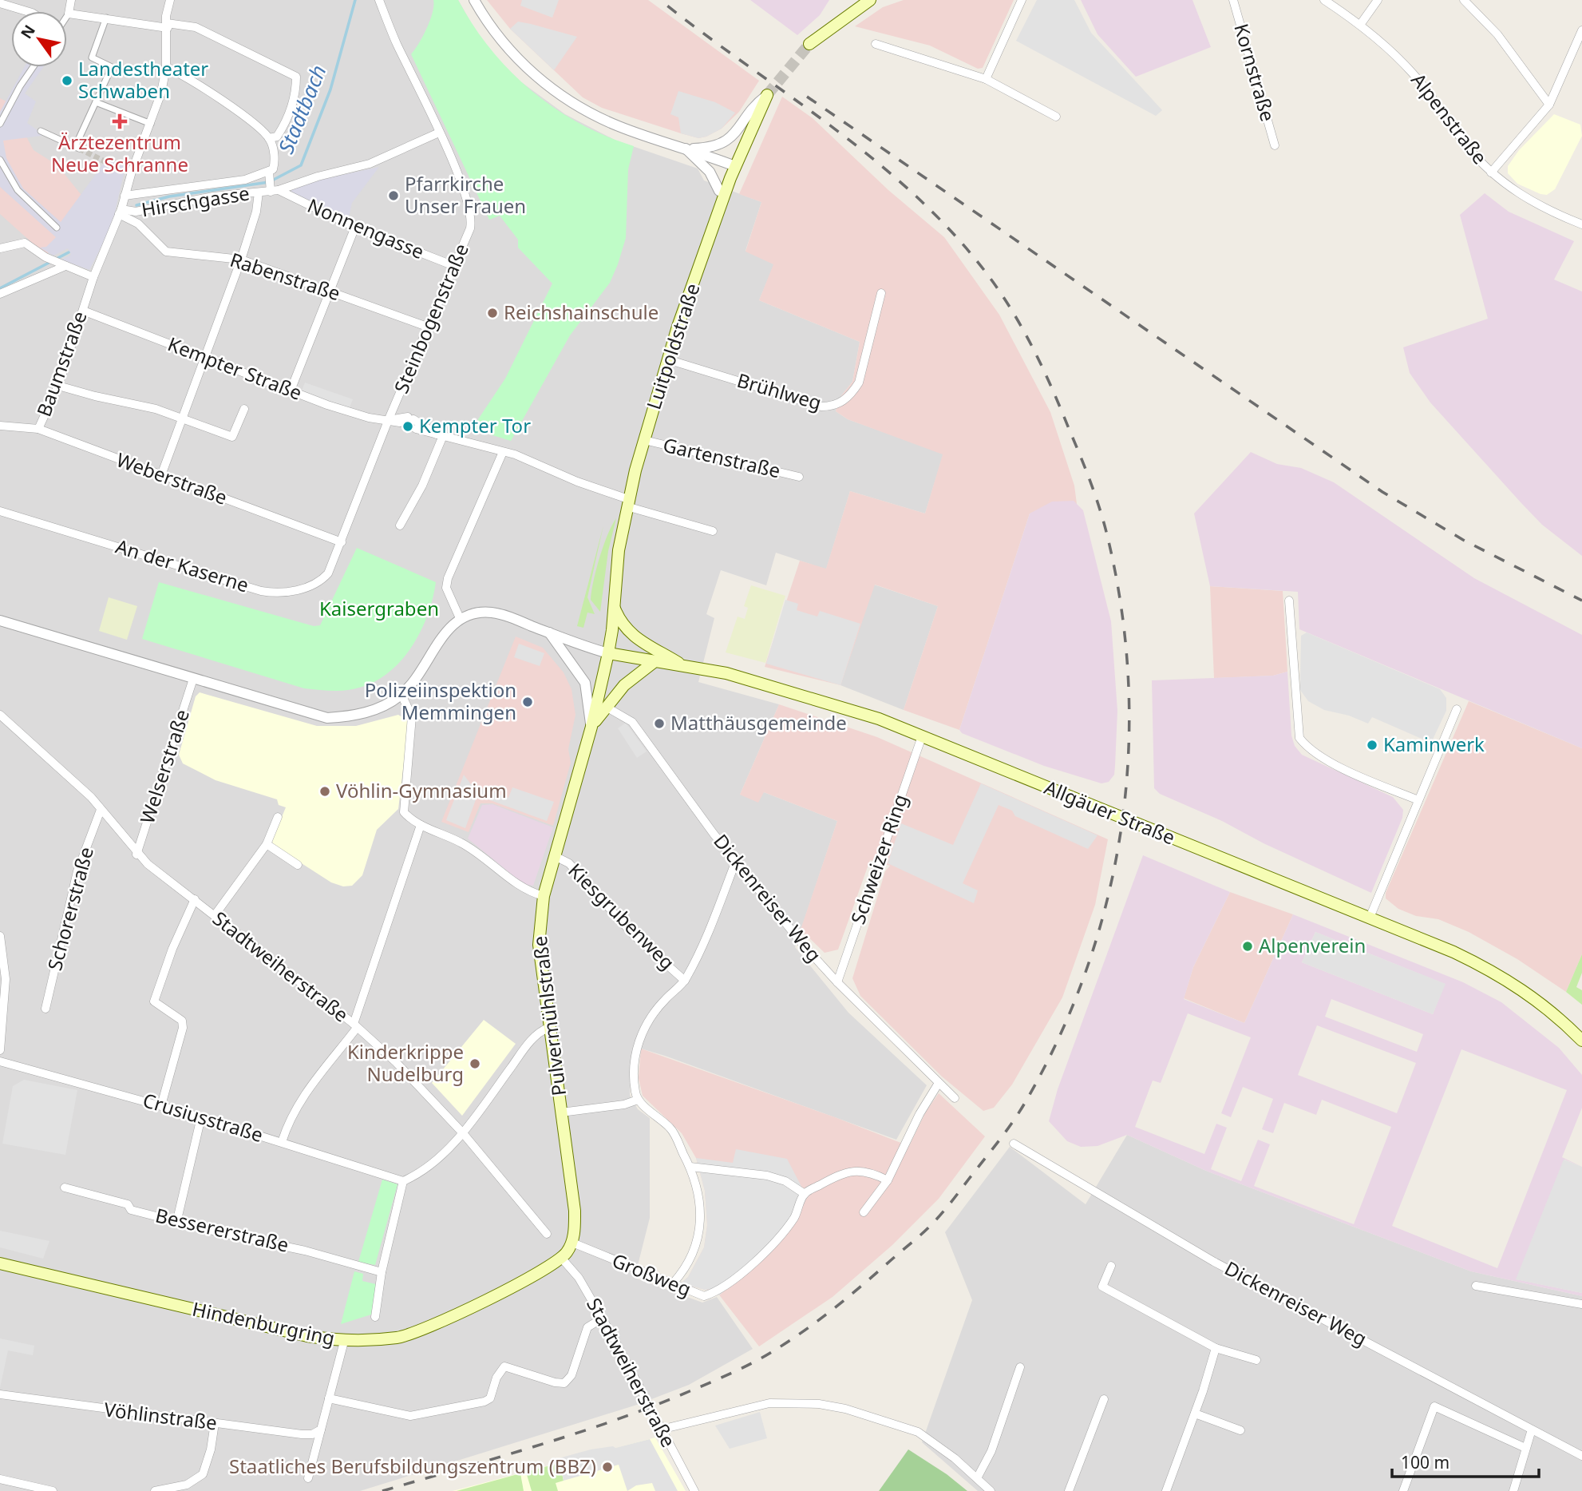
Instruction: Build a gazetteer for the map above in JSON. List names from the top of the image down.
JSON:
{
  "streets": {
    "main road": [
      "Luitpoldstraße",
      "Allgäuer Straße",
      "Pulvermühlstraße",
      "Hindenburgring"
    ],
    "street": [
      "Kornstraße",
      "Alpenstraße",
      "Hirschgasse",
      "Nonnengasse",
      "Rabenstraße",
      "Steinbogenstraße",
      "Baumstraße",
      "Kempter Straße",
      "Brühlweg",
      "Gartenstraße",
      "Weberstraße",
      "An der Kaserne",
      "Welserstraße",
      "Schweizer Ring",
      "Dickenreiser Weg",
      "Schorerstraße",
      "Kiesgrubenweg",
      "Stadtweiherstraße",
      "Crusiusstraße",
      "Bessererstraße",
      "Großweg",
      "Vöhlinstraße"
    ]
  },
  "crossings": [
    ["Hirschgasse", "Nonnengasse"],
    ["Hirschgasse", "Rabenstraße"],
    ["Hirschgasse", "Baumstraße"],
    ["Nonnengasse", "Steinbogenstraße"],
    ["Rabenstraße", "Steinbogenstraße"],
    ["Rabenstraße", "Baumstraße"],
    ["Steinbogenstraße", "Kempter Straße"],
    ["Steinbogenstraße", "Weberstraße"],
    ["Steinbogenstraße", "An der Kaserne"],
    ["Luitpoldstraße", "Kempter Straße"],
    ["Luitpoldstraße", "Brühlweg"],
    ["Luitpoldstraße", "Gartenstraße"],
    ["Luitpoldstraße", "Allgäuer Straße"],
    ["Luitpoldstraße", "Pulvermühlstraße"],
    ["Baumstraße", "Kempter Straße"],
    ["Baumstraße", "Weberstraße"],
    ["Weberstraße", "An der Kaserne"],
    ["Welserstraße", "Stadtweiherstraße"],
    ["Allgäuer Straße", "Schweizer Ring"],
    ["Allgäuer Straße", "Pulvermühlstraße"],
    ["Schweizer Ring", "Dickenreiser Weg"],
    ["Schorerstraße", "Stadtweiherstraße"],
    ["Kiesgrubenweg", "Pulvermühlstraße"],
    ["Stadtweiherstraße", "Hindenburgring"],
    ["Pulvermühlstraße", "Großweg"],
    ["Pulvermühlstraße", "Hindenburgring"],
    ["Großweg", "Hindenburgring"]
  ],
  "water": ["Stadtbach"],
  "parks": ["Kaisergraben"],
  "places": {
    "other": [
      "Landestheater Schwaben",
      "Pfarrkirche Unser Frauen",
      "Reichshainschule",
      "Kempter Tor",
      "Polizeiinspektion Memmingen",
      "Matthäusgemeinde",
      "Kaminwerk",
      "Vöhlin-Gymnasium",
      "Alpenverein",
      "Kinderkrippe Nudelburg",
      "Staatliches Berufsbildungszentrum (BBZ)"
    ],
    "health": ["Ärztezentrum Neue Schranne"]
  },
  "scale_bar": "100 m",
  "north": "top left"
}
